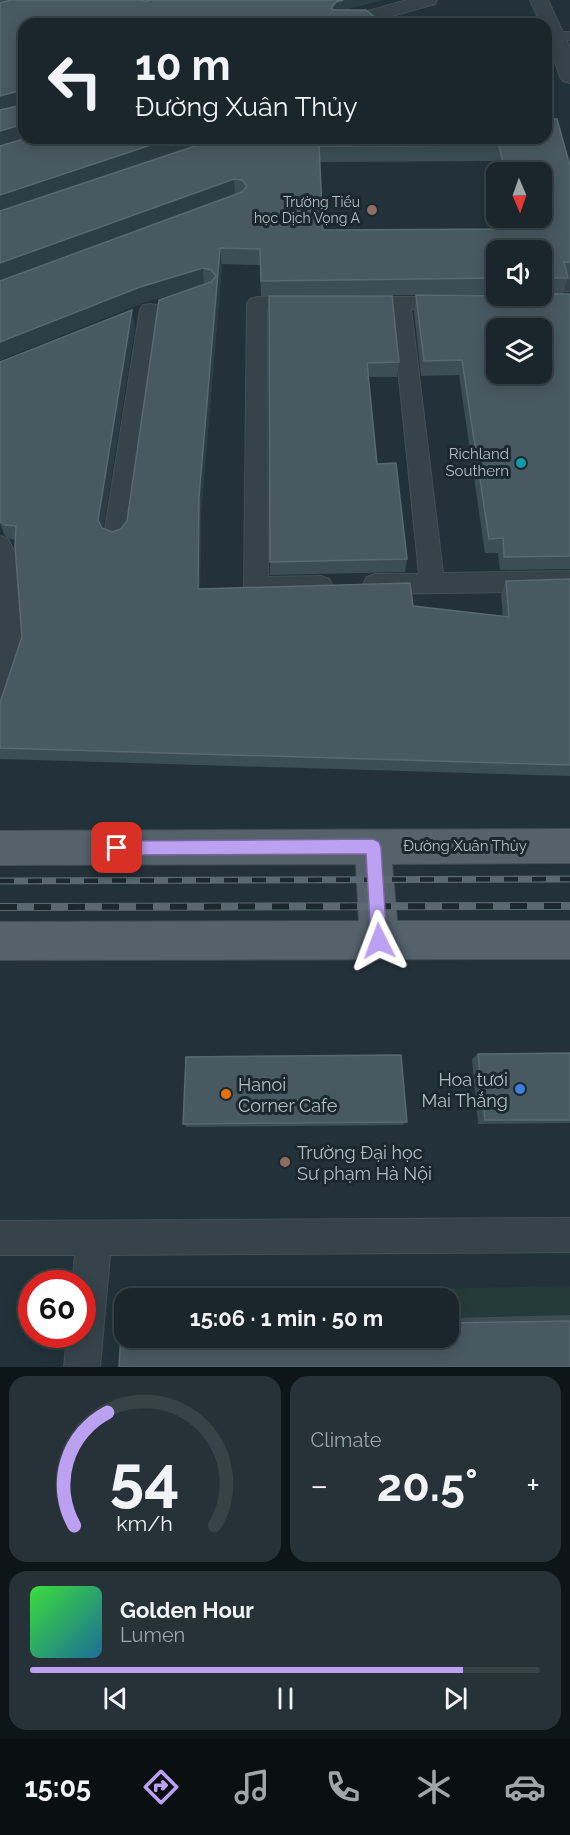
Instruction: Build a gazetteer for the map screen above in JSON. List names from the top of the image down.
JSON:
{
  "streets": {
    "main road": ["Đường Xuân Thủy"]
  },
  "places": [
    "Trường Tiểu học Dịch Vọng A",
    "Richland Southern",
    "Hoa tươi Mai Thắng",
    "Hanoi Corner Cafe",
    "Trường Đại học Sư phạm Hà Nội"
  ],
  "north": "bottom",
  "page": {
    "turn": ["10 m", "Đường Xuân Thủy"],
    "limit": "60",
    "trip": "15:06 · 1 min · 50 m",
    "tile": "Climate",
    "heat": ["−", "20.5°", "+"],
    "song": ["Golden Hour", "Lumen"],
    "tabs": "15:05",
    "gauge": ["54", "km/h"]
  }
}
